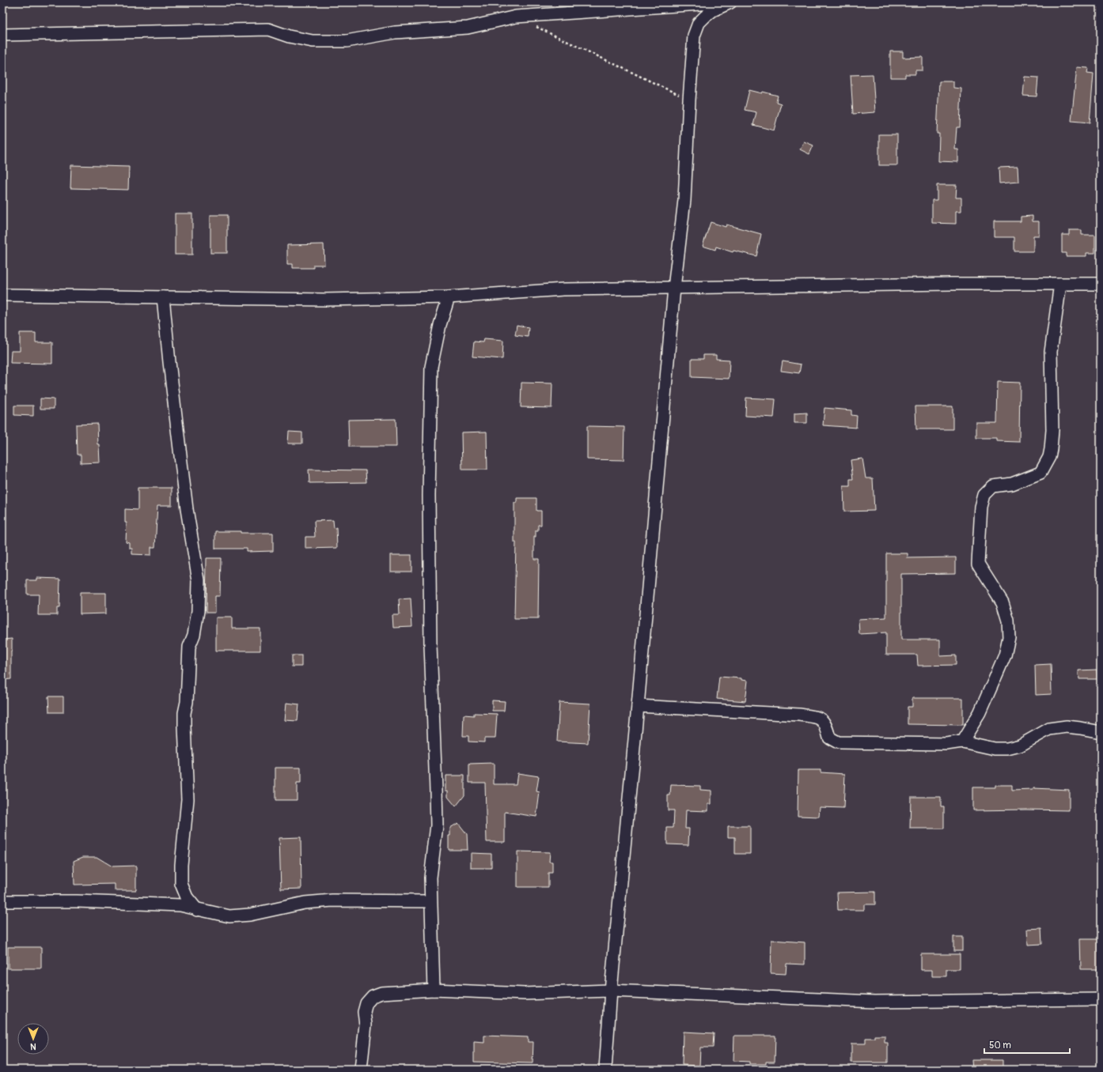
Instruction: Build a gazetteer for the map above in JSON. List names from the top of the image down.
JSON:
{
  "scale_bar": "50 m",
  "north": "bottom"
}
